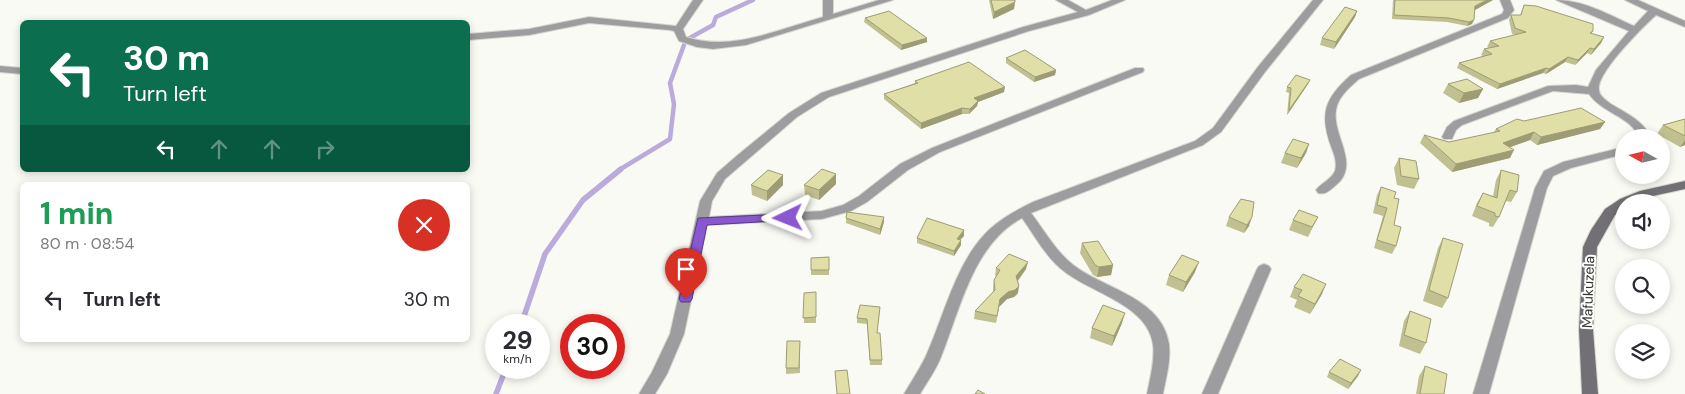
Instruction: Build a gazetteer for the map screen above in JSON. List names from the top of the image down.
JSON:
{
  "streets": {
    "main road": ["Mafukuzela"]
  },
  "north": "left",
  "page": {
    "turn": ["30 m", "Turn left"],
    "heading": ["1 min", "80 m · 08:54"],
    "list": [
      {
        "name": "Turn left",
        "value": "30 m"
      }
    ],
    "speed": "29 km/h",
    "limit": "30"
  }
}
